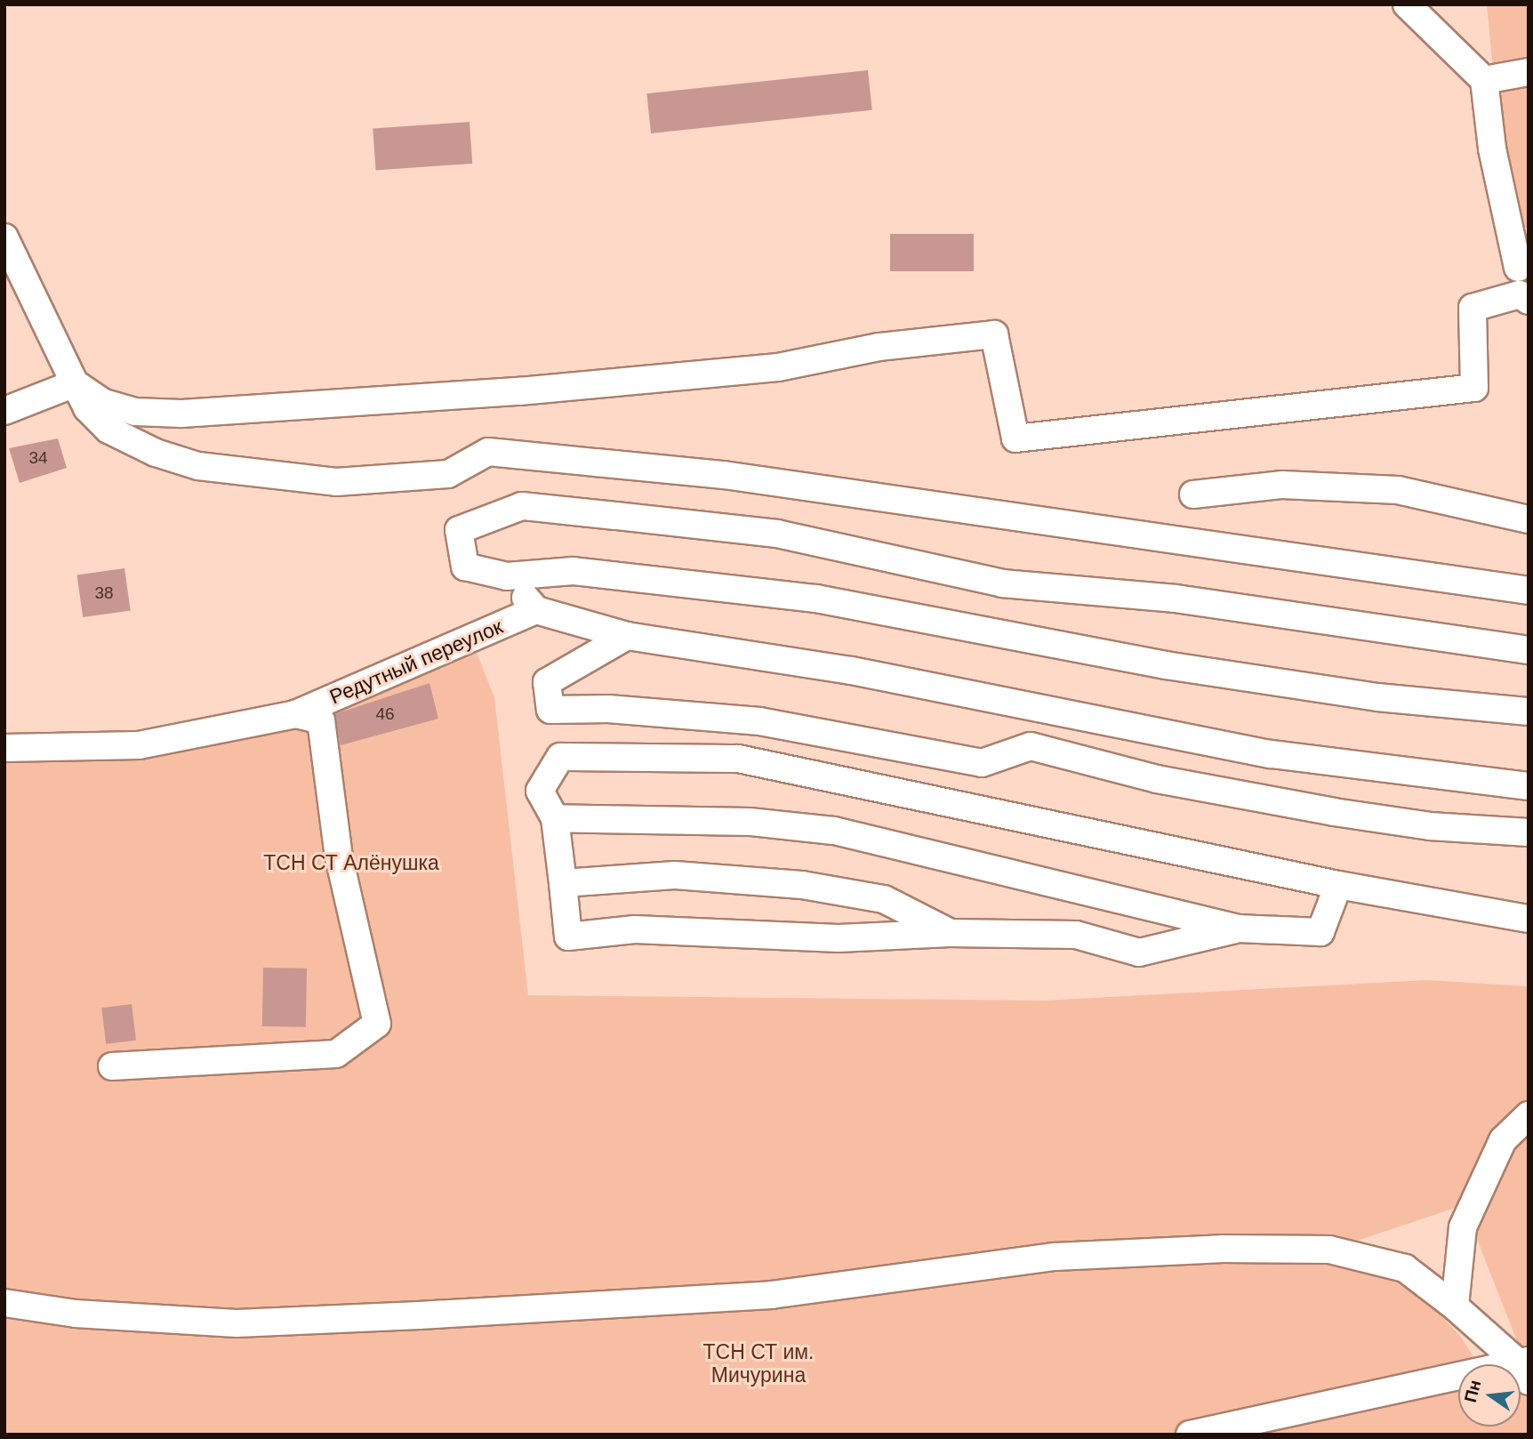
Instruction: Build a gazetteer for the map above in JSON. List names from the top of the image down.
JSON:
{
  "streets": {
    "street": ["Редутный переулок"]
  },
  "parks": ["ТСН СТ Алёнушка", "ТСН СТ им. Мичурина"],
  "house_numbers": ["34", "38", "46"],
  "north": "left"
}
